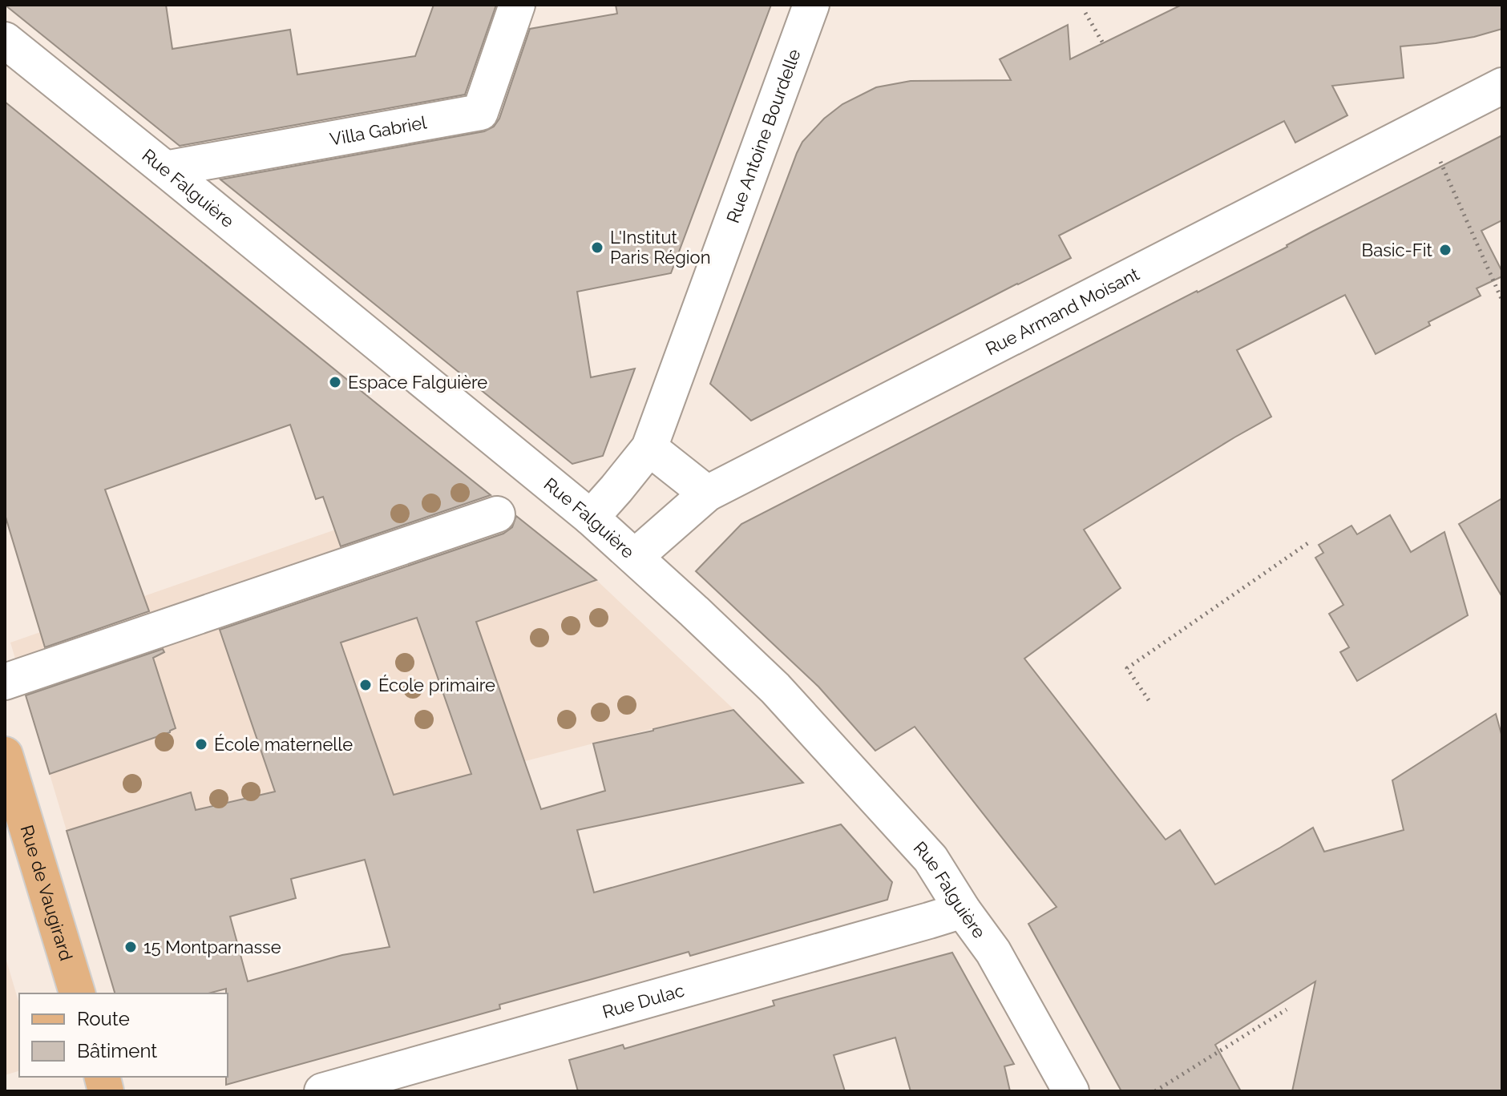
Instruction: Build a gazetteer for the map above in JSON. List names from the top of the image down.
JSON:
{
  "streets": {
    "main road": ["Rue de Vaugirard"],
    "street": [
      "Villa Gabriel",
      "Rue Antoine Bourdelle",
      "Rue Falguière",
      "Rue Armand Moisant",
      "Rue Dulac"
    ]
  },
  "crossings": [
    ["Villa Gabriel", "Rue Falguière"],
    ["Rue Antoine Bourdelle", "Rue Falguière"],
    ["Rue Falguière", "Rue Armand Moisant"],
    ["Rue Falguière", "Rue Dulac"]
  ],
  "places": [
    "L'Institut Paris Région",
    "Basic-Fit",
    "Espace Falguière",
    "École primaire",
    "École maternelle",
    "15 Montparnasse"
  ],
  "legend": ["Route", "Bâtiment"]
}
